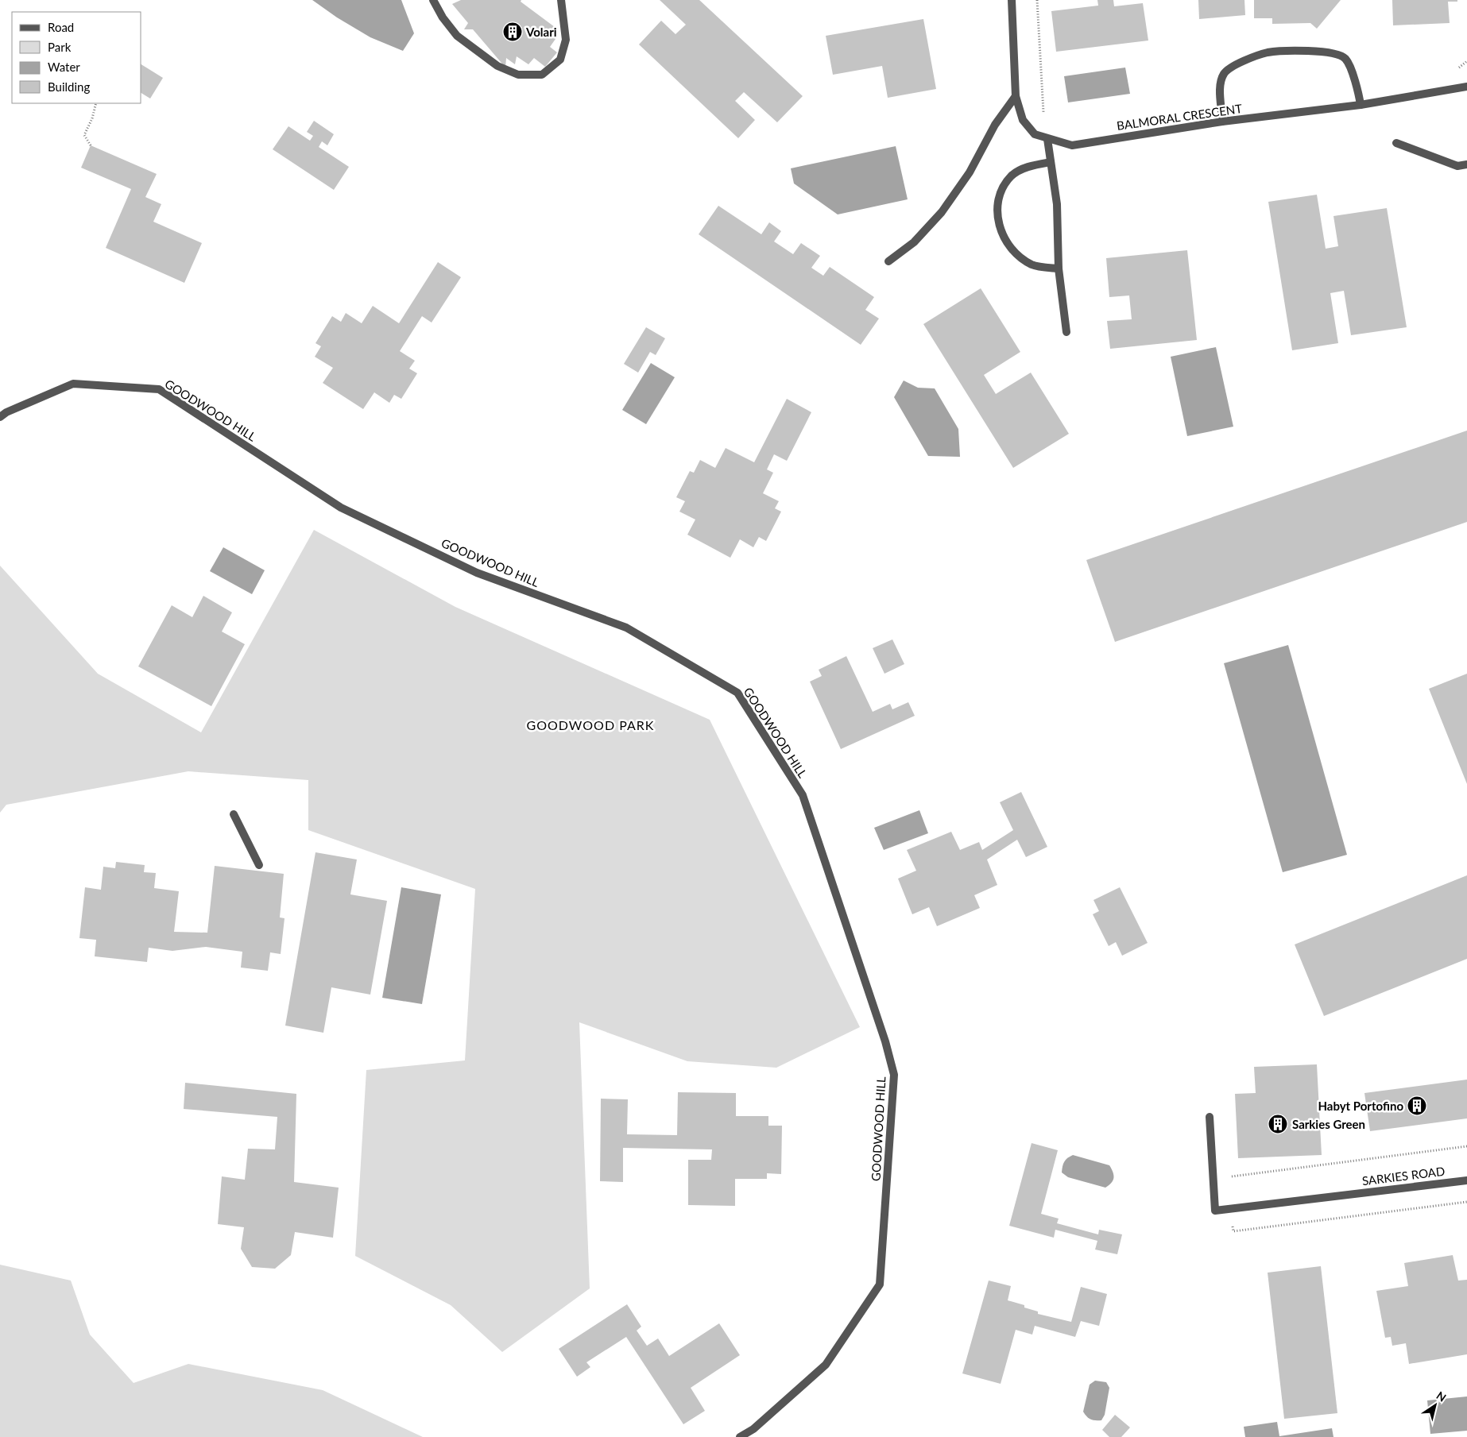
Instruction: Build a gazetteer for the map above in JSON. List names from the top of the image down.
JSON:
{
  "streets": {
    "street": ["BALMORAL CRESCENT", "GOODWOOD HILL", "SARKIES ROAD"]
  },
  "districts": ["GOODWOOD PARK"],
  "places": {
    "building": ["Volari", "Habyt Portofino", "Sarkies Green"]
  },
  "legend": [
    "Road",
    "Park",
    "Water",
    "Building"
  ],
  "north": "top right"
}
